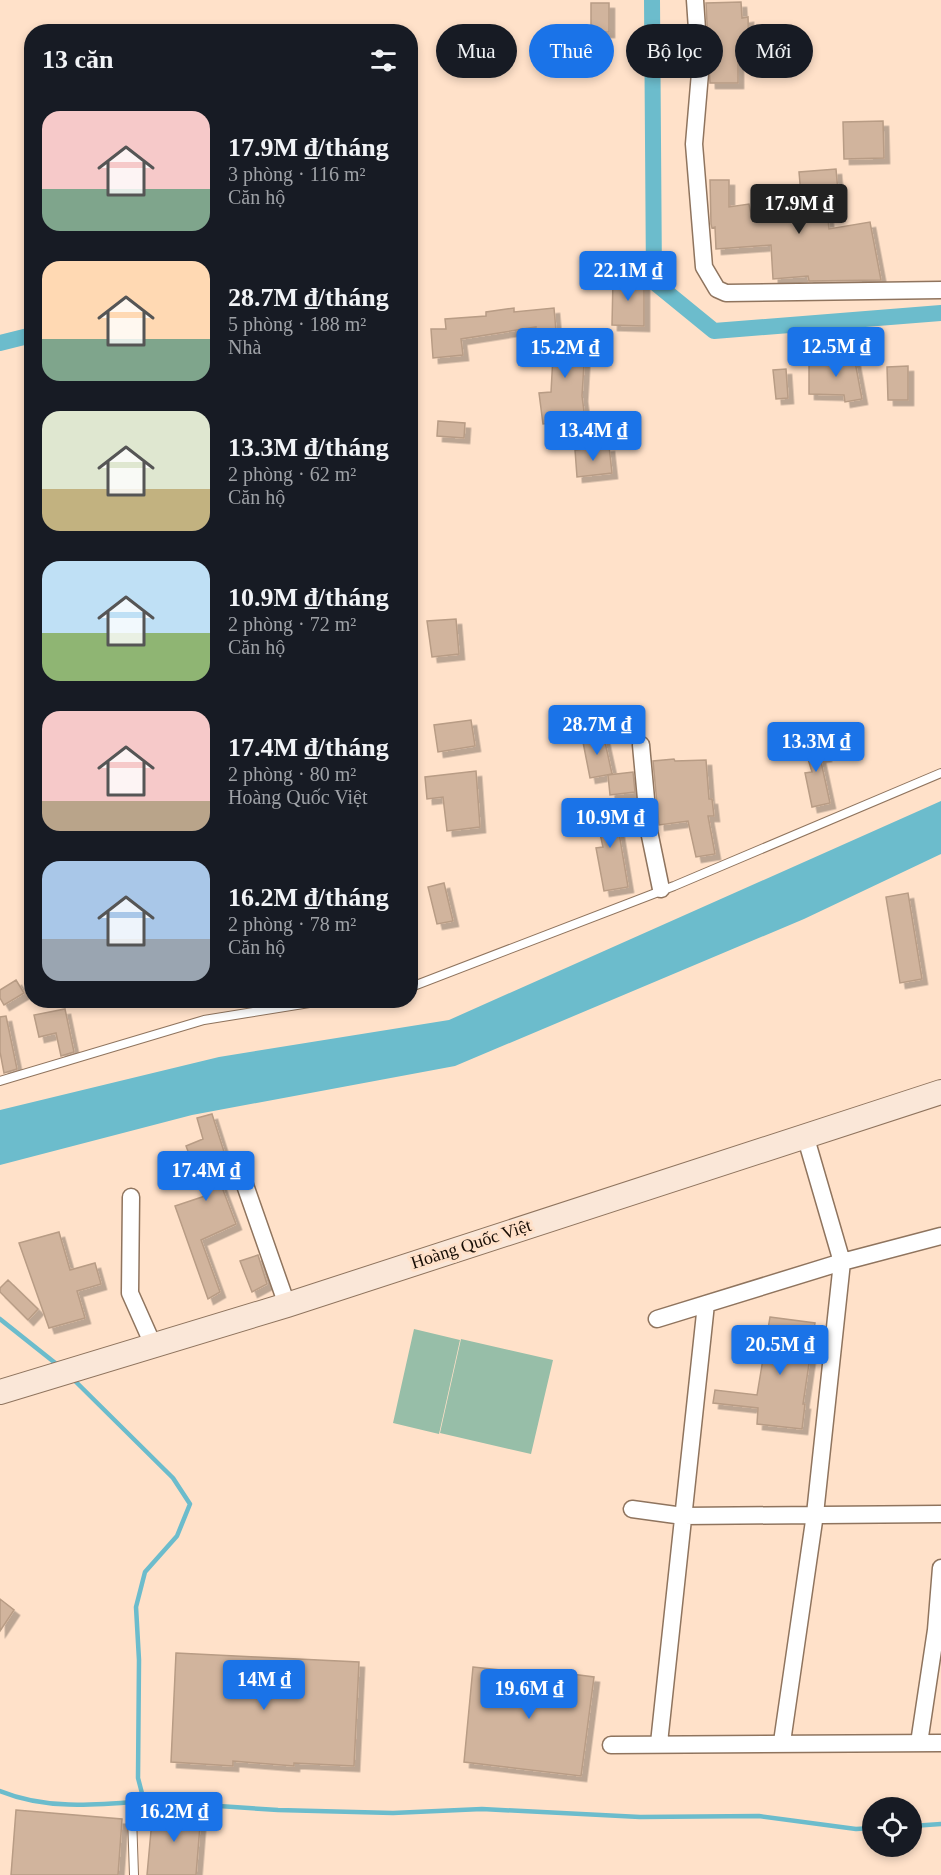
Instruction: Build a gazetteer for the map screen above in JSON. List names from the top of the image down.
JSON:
{
  "streets": {
    "street": ["Hoàng Quốc Việt"]
  },
  "page": {
    "chip": [
      "Mua",
      "Thuê",
      "Bộ lọc",
      "Mới"
    ],
    "heading": "13 căn",
    "list": [
      {
        "name": "17.9M ₫/tháng",
        "note": "3 phòng · 116 m² · Căn hộ"
      },
      {
        "name": "28.7M ₫/tháng",
        "note": "5 phòng · 188 m² · Nhà"
      },
      {
        "name": "13.3M ₫/tháng",
        "note": "2 phòng · 62 m² · Căn hộ"
      },
      {
        "name": "10.9M ₫/tháng",
        "note": "2 phòng · 72 m² · Căn hộ"
      },
      {
        "name": "17.4M ₫/tháng",
        "note": "2 phòng · 80 m² · Hoàng Quốc Việt"
      },
      {
        "name": "16.2M ₫/tháng",
        "note": "2 phòng · 78 m² · Căn hộ"
      }
    ],
    "price": [
      "17.9M ₫",
      "22.1M ₫",
      "12.5M ₫",
      "15.2M ₫",
      "13.4M ₫",
      "28.7M ₫",
      "13.3M ₫",
      "10.9M ₫",
      "17.4M ₫",
      "20.5M ₫",
      "14M ₫",
      "19.6M ₫",
      "16.2M ₫"
    ]
  }
}
